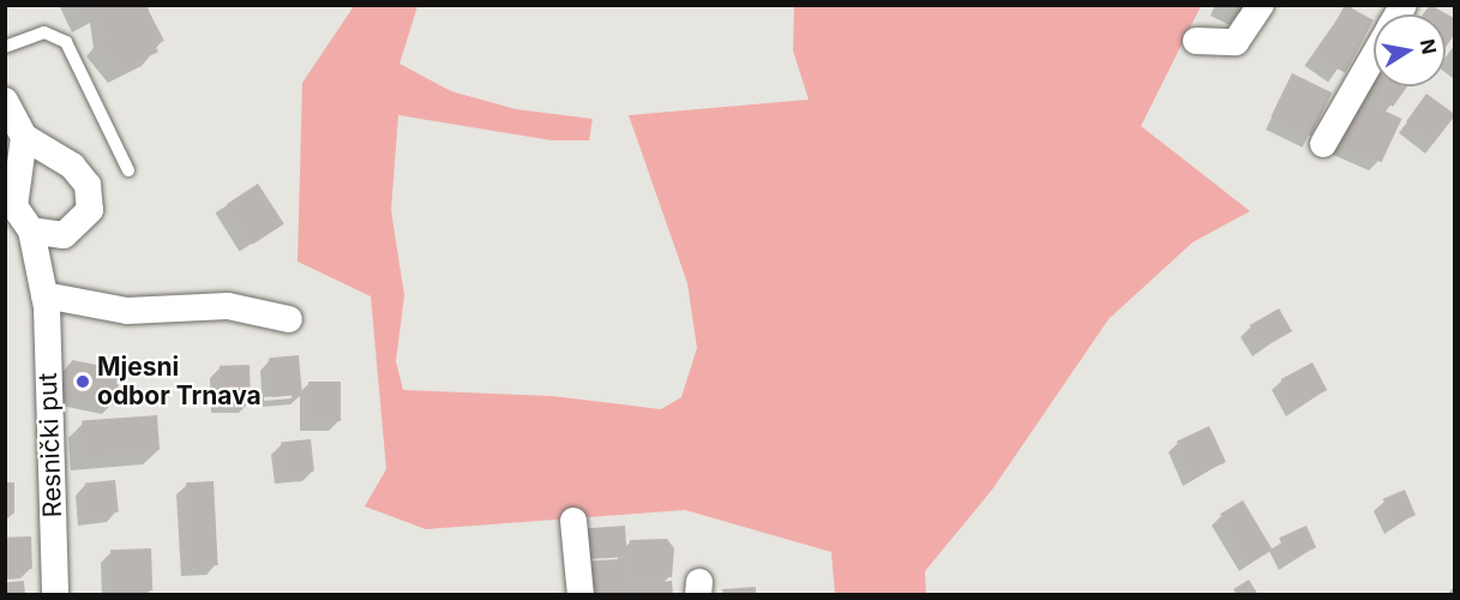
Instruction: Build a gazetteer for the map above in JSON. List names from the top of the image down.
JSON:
{
  "streets": {
    "street": ["Resnički put"]
  },
  "places": ["Mjesni odbor Trnava"],
  "north": "right"
}
